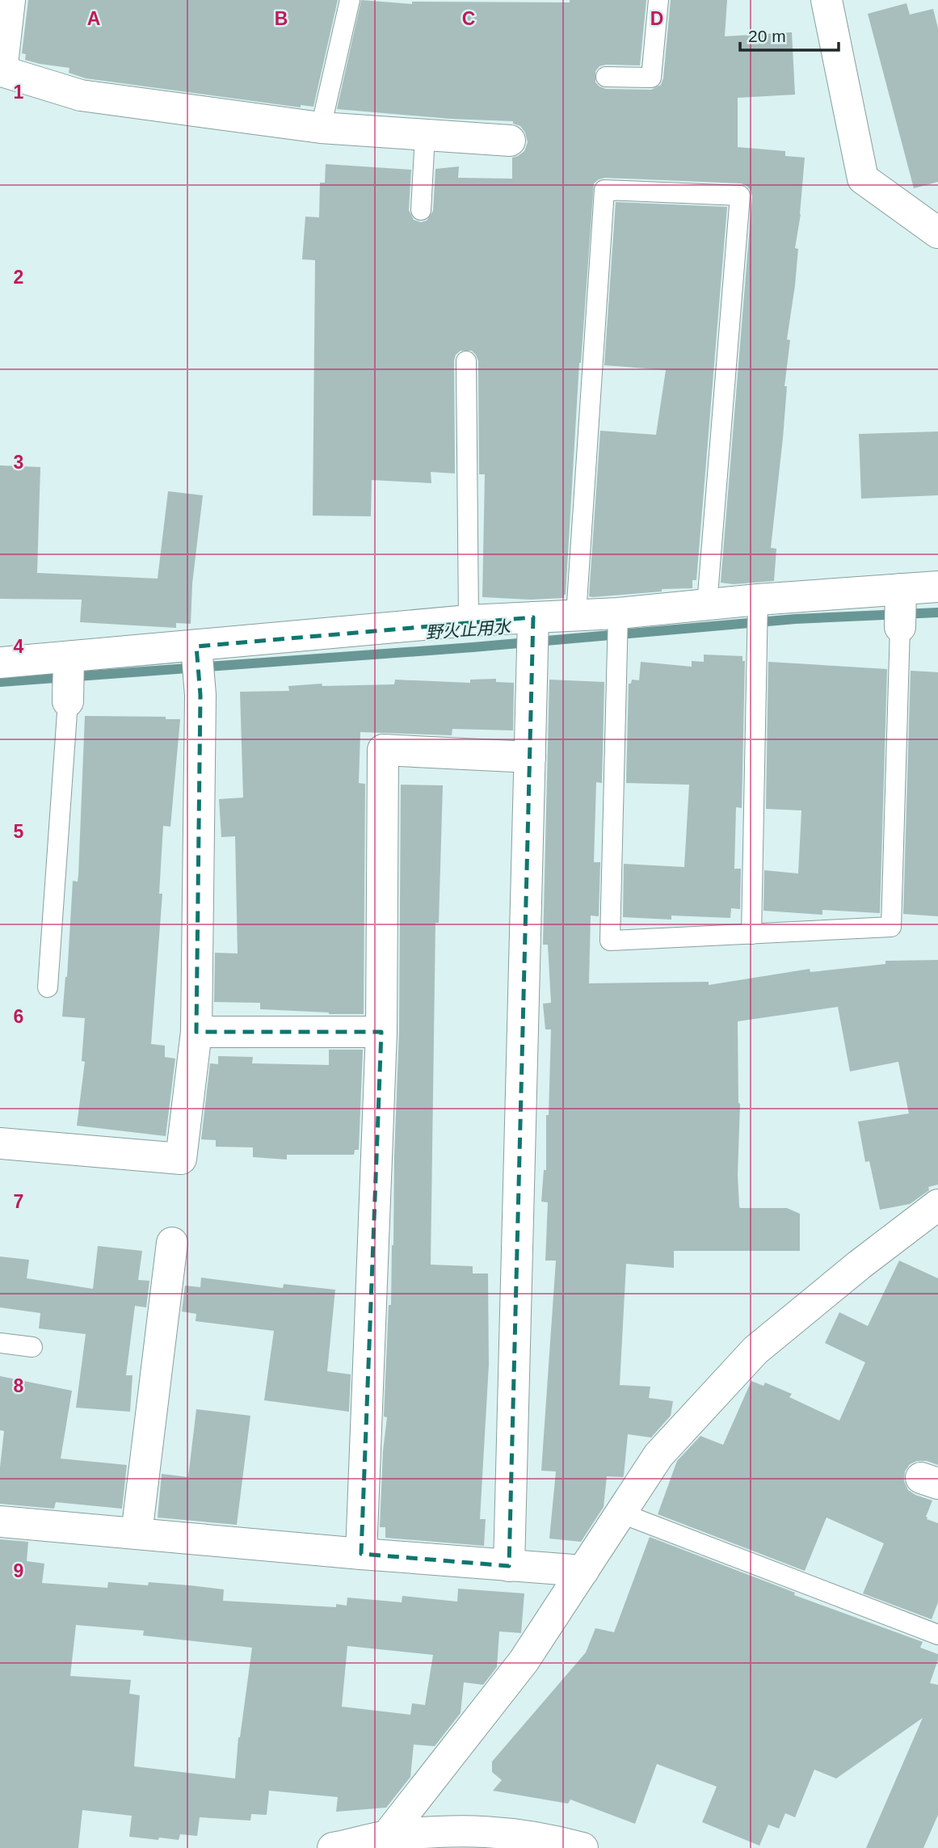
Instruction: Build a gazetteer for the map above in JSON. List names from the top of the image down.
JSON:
{
  "water": ["野火止用水"],
  "scale_bar": "20 m",
  "grid": {
    "columns": [
      "A",
      "B",
      "C",
      "D"
    ],
    "rows": [
      "1",
      "2",
      "3",
      "4",
      "5",
      "6",
      "7",
      "8",
      "9"
    ]
  }
}
